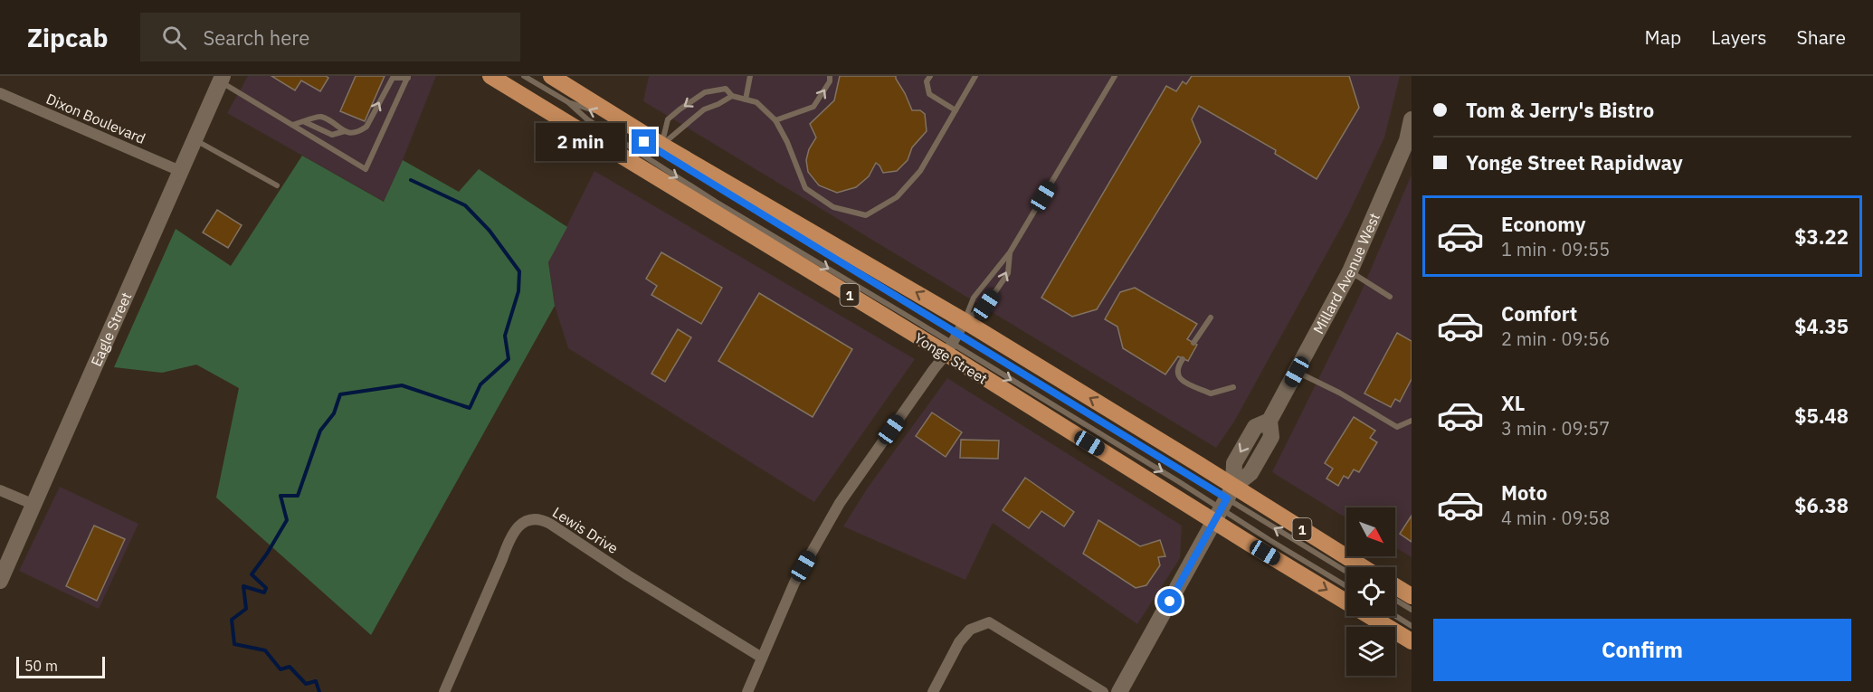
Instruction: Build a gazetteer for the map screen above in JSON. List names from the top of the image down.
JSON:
{
  "streets": {
    "main road": [
      "Millard Avenue West",
      "1",
      "Eagle Street",
      "Yonge Street"
    ],
    "street": ["Dixon Boulevard", "Lewis Drive"]
  },
  "crossings": [
    ["Dixon Boulevard", "Eagle Street"],
    ["Millard Avenue West", "Yonge Street"]
  ],
  "scale_bar": "50 m",
  "north": "bottom right",
  "page": {
    "header": "Zipcab",
    "search": "Search here",
    "nav": ["Map", "Layers", "Share"],
    "banner": ["Tom & Jerry's Bistro", "Yonge Street Rapidway"],
    "bubble": "2 min",
    "list": [
      {
        "name": "Economy",
        "note": "1 min · 09:55",
        "value": "$3.22"
      },
      {
        "name": "Comfort",
        "note": "2 min · 09:56",
        "value": "$4.35"
      },
      {
        "name": "XL",
        "note": "3 min · 09:57",
        "value": "$5.48"
      },
      {
        "name": "Moto",
        "note": "4 min · 09:58",
        "value": "$6.38"
      }
    ],
    "buttons": "Confirm",
    "scale": "50 m"
  }
}
